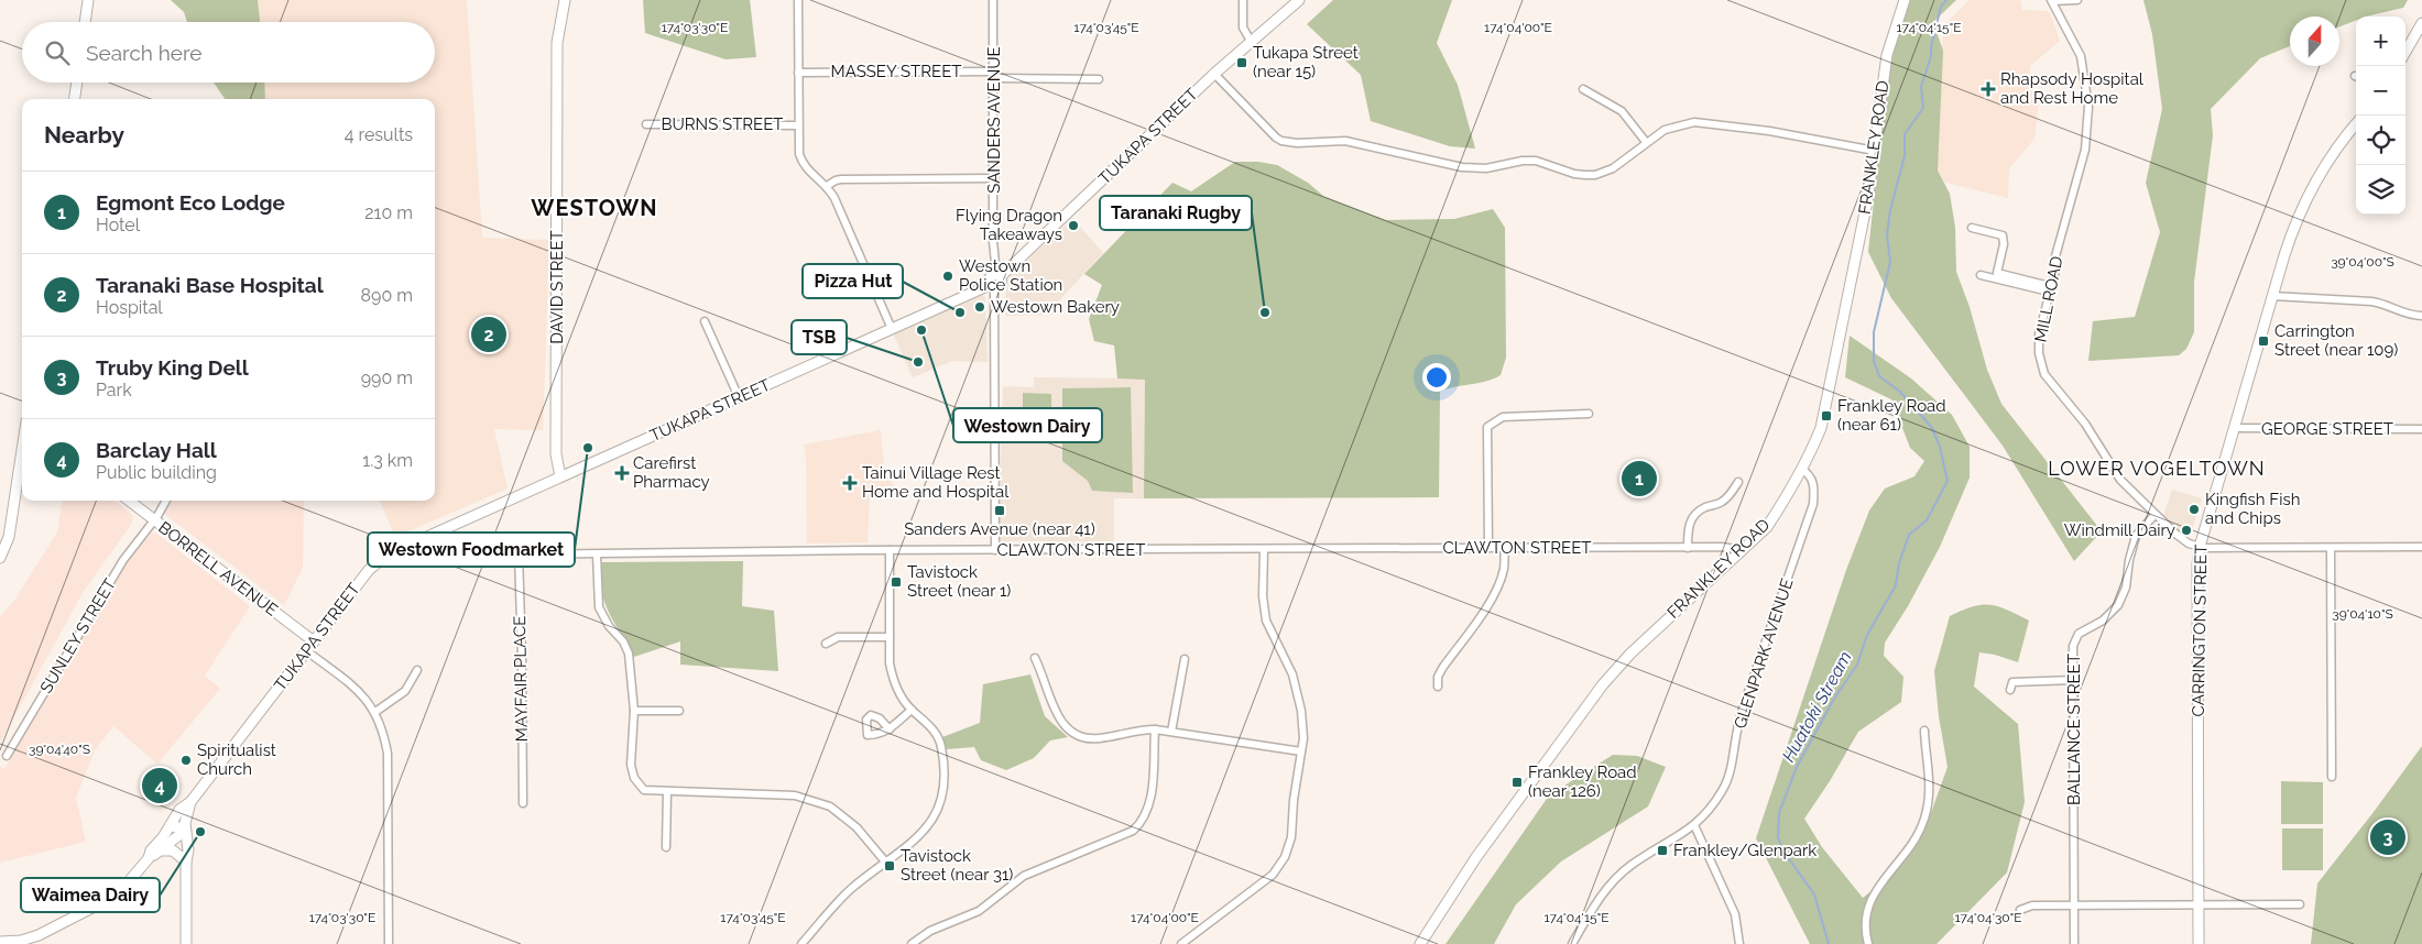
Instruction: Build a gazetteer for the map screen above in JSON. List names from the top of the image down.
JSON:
{
  "streets": {
    "main road": [
      "TUKAPA STREET",
      "FRANKLEY ROAD",
      "DAVID STREET",
      "BORRELL AVENUE",
      "CARRINGTON STREET"
    ],
    "street": [
      "MASSEY STREET",
      "SANDERS AVENUE",
      "BURNS STREET",
      "MILL ROAD",
      "GEORGE STREET",
      "CLAWTON STREET",
      "SUNLEY STREET",
      "GLENPARK AVENUE",
      "MAYFAIR PLACE",
      "BALLANCE STREET"
    ]
  },
  "crossings": [
    ["MASSEY STREET", "SANDERS AVENUE"],
    ["SANDERS AVENUE", "TUKAPA STREET"],
    ["TUKAPA STREET", "DAVID STREET"],
    ["TUKAPA STREET", "CLAWTON STREET"],
    ["TUKAPA STREET", "BORRELL AVENUE"],
    ["FRANKLEY ROAD", "CLAWTON STREET"],
    ["FRANKLEY ROAD", "GLENPARK AVENUE"],
    ["MILL ROAD", "CARRINGTON STREET"],
    ["MILL ROAD", "BALLANCE STREET"],
    ["GEORGE STREET", "CARRINGTON STREET"],
    ["CLAWTON STREET", "MAYFAIR PLACE"],
    ["BORRELL AVENUE", "SUNLEY STREET"]
  ],
  "districts": ["WESTOWN", "LOWER VOGELTOWN"],
  "water": ["Huatoki Stream"],
  "places": {
    "transit": [
      "Tukapa Street (near 15)",
      "Carrington Street (near 109)",
      "Frankley Road (near 61)",
      "Sanders Avenue (near 41)",
      "Tavistock Street (near 1)",
      "Frankley Road (near 126)",
      "Frankley/Glenpark",
      "Tavistock Street (near 31)"
    ],
    "health": ["Rhapsody Hospital and Rest Home", "Carefirst Pharmacy", "Tainui Village Rest Home and Hospital"],
    "other": [
      "Flying Dragon Takeaways",
      "Westown Police Station",
      "Westown Bakery",
      "Pizza Hut",
      "Taranaki Rugby",
      "Westown Dairy",
      "TSB",
      "Westown Foodmarket",
      "Kingfish Fish and Chips",
      "Windmill Dairy",
      "Spiritualist Church",
      "Waimea Dairy"
    ]
  },
  "north": "top",
  "page": {
    "map_buttons": ["+", "−"],
    "search": "Search here",
    "heading": ["Nearby", "4 results"],
    "list": [
      {
        "mark": "1",
        "name": "Egmont Eco Lodge",
        "note": "Hotel",
        "value": "210 m"
      },
      {
        "mark": "2",
        "name": "Taranaki Base Hospital",
        "note": "Hospital",
        "value": "890 m"
      },
      {
        "mark": "3",
        "name": "Truby King Dell",
        "note": "Park",
        "value": "990 m"
      },
      {
        "mark": "4",
        "name": "Barclay Hall",
        "note": "Public building",
        "value": "1.3 km"
      }
    ],
    "pins": [
      "2",
      "1",
      "4",
      "3"
    ]
  },
  "coordinates": [
    "174°03'30\"E",
    "174°03'45\"E",
    "174°04'00\"E",
    "174°04'15\"E",
    "39°04'00\"S",
    "39°04'10\"S",
    "39°04'40\"S",
    "174°04'30\"E"
  ]
}
